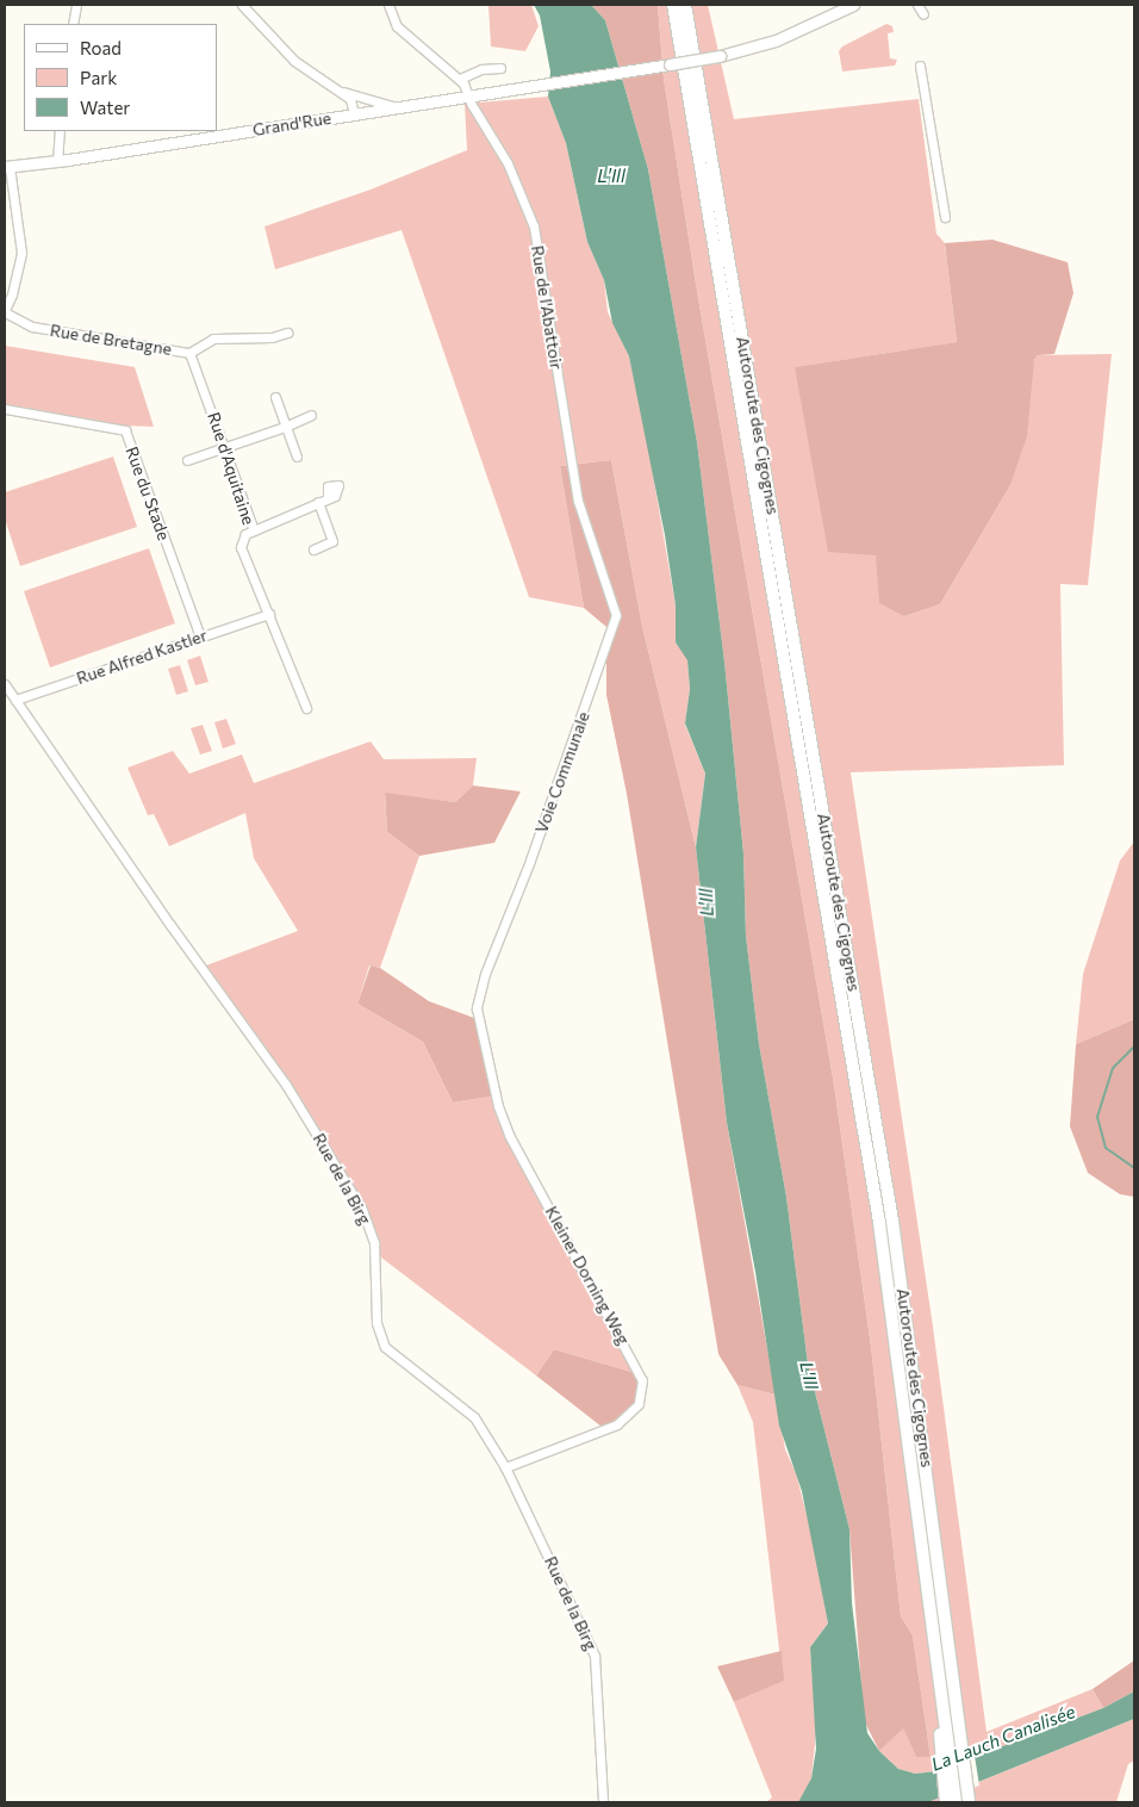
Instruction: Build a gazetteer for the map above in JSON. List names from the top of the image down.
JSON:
{
  "streets": {
    "highway": ["Autoroute des Cigognes"],
    "main road": ["Grand'Rue"],
    "street": [
      "Rue de l'Abattoir",
      "Rue de Bretagne",
      "Rue d'Aquitaine",
      "Rue du Stade",
      "Rue Alfred Kastler",
      "Voie Communale",
      "Rue de la Birg",
      "Kleiner Dorning Weg"
    ]
  },
  "crossings": [
    ["Grand'Rue", "Rue de l'Abattoir"],
    ["Rue de l'Abattoir", "Voie Communale"],
    ["Rue de Bretagne", "Rue d'Aquitaine"],
    ["Rue d'Aquitaine", "Rue Alfred Kastler"],
    ["Rue du Stade", "Rue Alfred Kastler"],
    ["Rue Alfred Kastler", "Rue de la Birg"],
    ["Voie Communale", "Kleiner Dorning Weg"],
    ["Rue de la Birg", "Kleiner Dorning Weg"]
  ],
  "water": ["L'Ill", "La Lauch Canalisée"],
  "legend": ["Road", "Park", "Water"]
}
